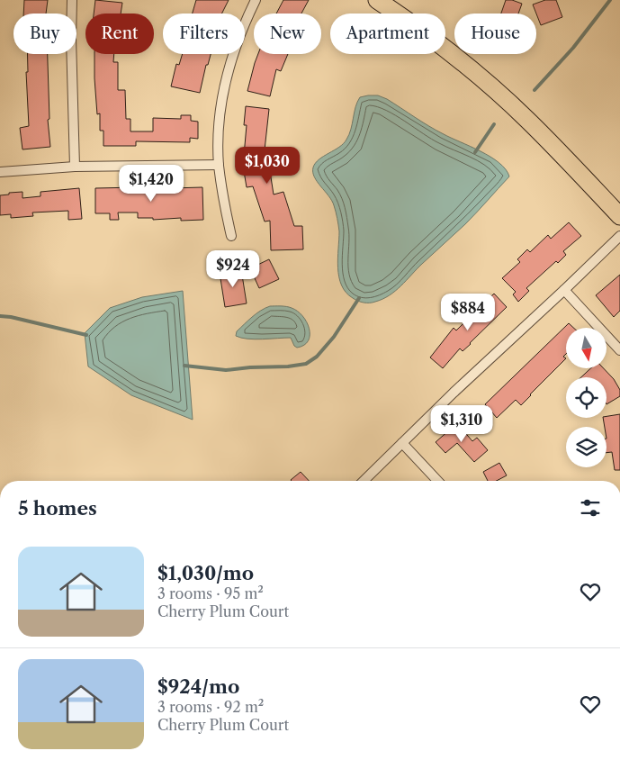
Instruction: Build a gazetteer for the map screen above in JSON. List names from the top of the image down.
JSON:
{
  "north": "bottom",
  "page": {
    "chip": [
      "Buy",
      "Rent",
      "Filters",
      "New",
      "Apartment",
      "House"
    ],
    "price": [
      "$1,030",
      "$1,420",
      "$924",
      "$884",
      "$1,310"
    ],
    "heading": "5 homes",
    "list": [
      {
        "name": "$1,030/mo",
        "note": "3 rooms · 95 m² · Cherry Plum Court"
      },
      {
        "name": "$924/mo",
        "note": "3 rooms · 92 m² · Cherry Plum Court"
      }
    ]
  }
}
